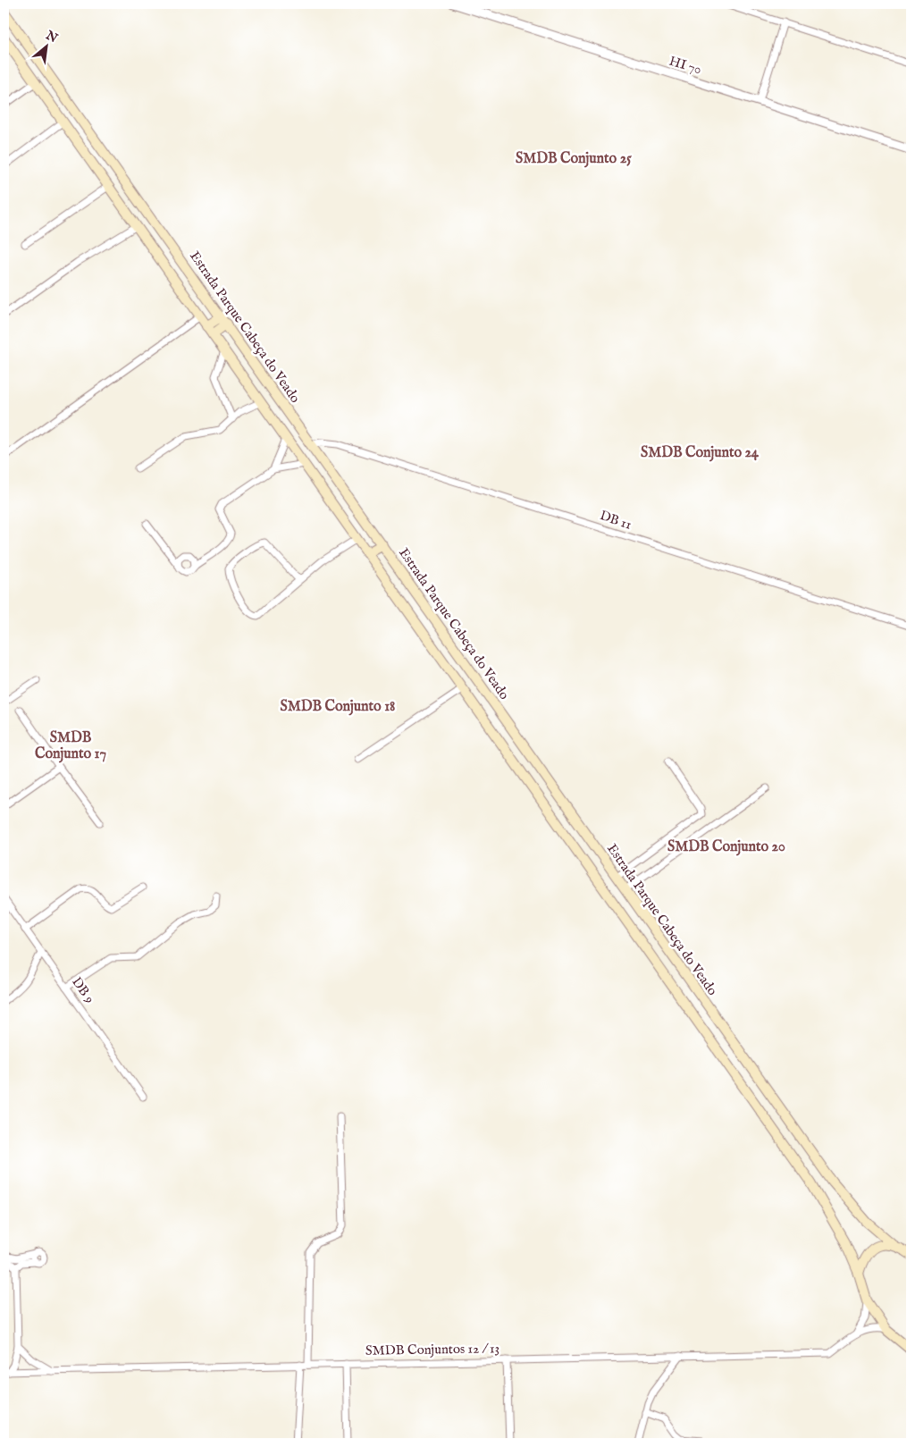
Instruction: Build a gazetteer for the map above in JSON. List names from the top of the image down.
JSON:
{
  "streets": {
    "main road": ["Estrada Parque Cabeça do Veado"],
    "street": [
      "HI 70",
      "DB 11",
      "DB 9",
      "SMDB Conjuntos 12 / 13"
    ]
  },
  "crossings": [
    ["Estrada Parque Cabeça do Veado", "DB 11"]
  ],
  "districts": [
    "SMDB Conjunto 25",
    "SMDB Conjunto 24",
    "SMDB Conjunto 18",
    "SMDB Conjunto 17",
    "SMDB Conjunto 20"
  ],
  "north": "top right"
}
